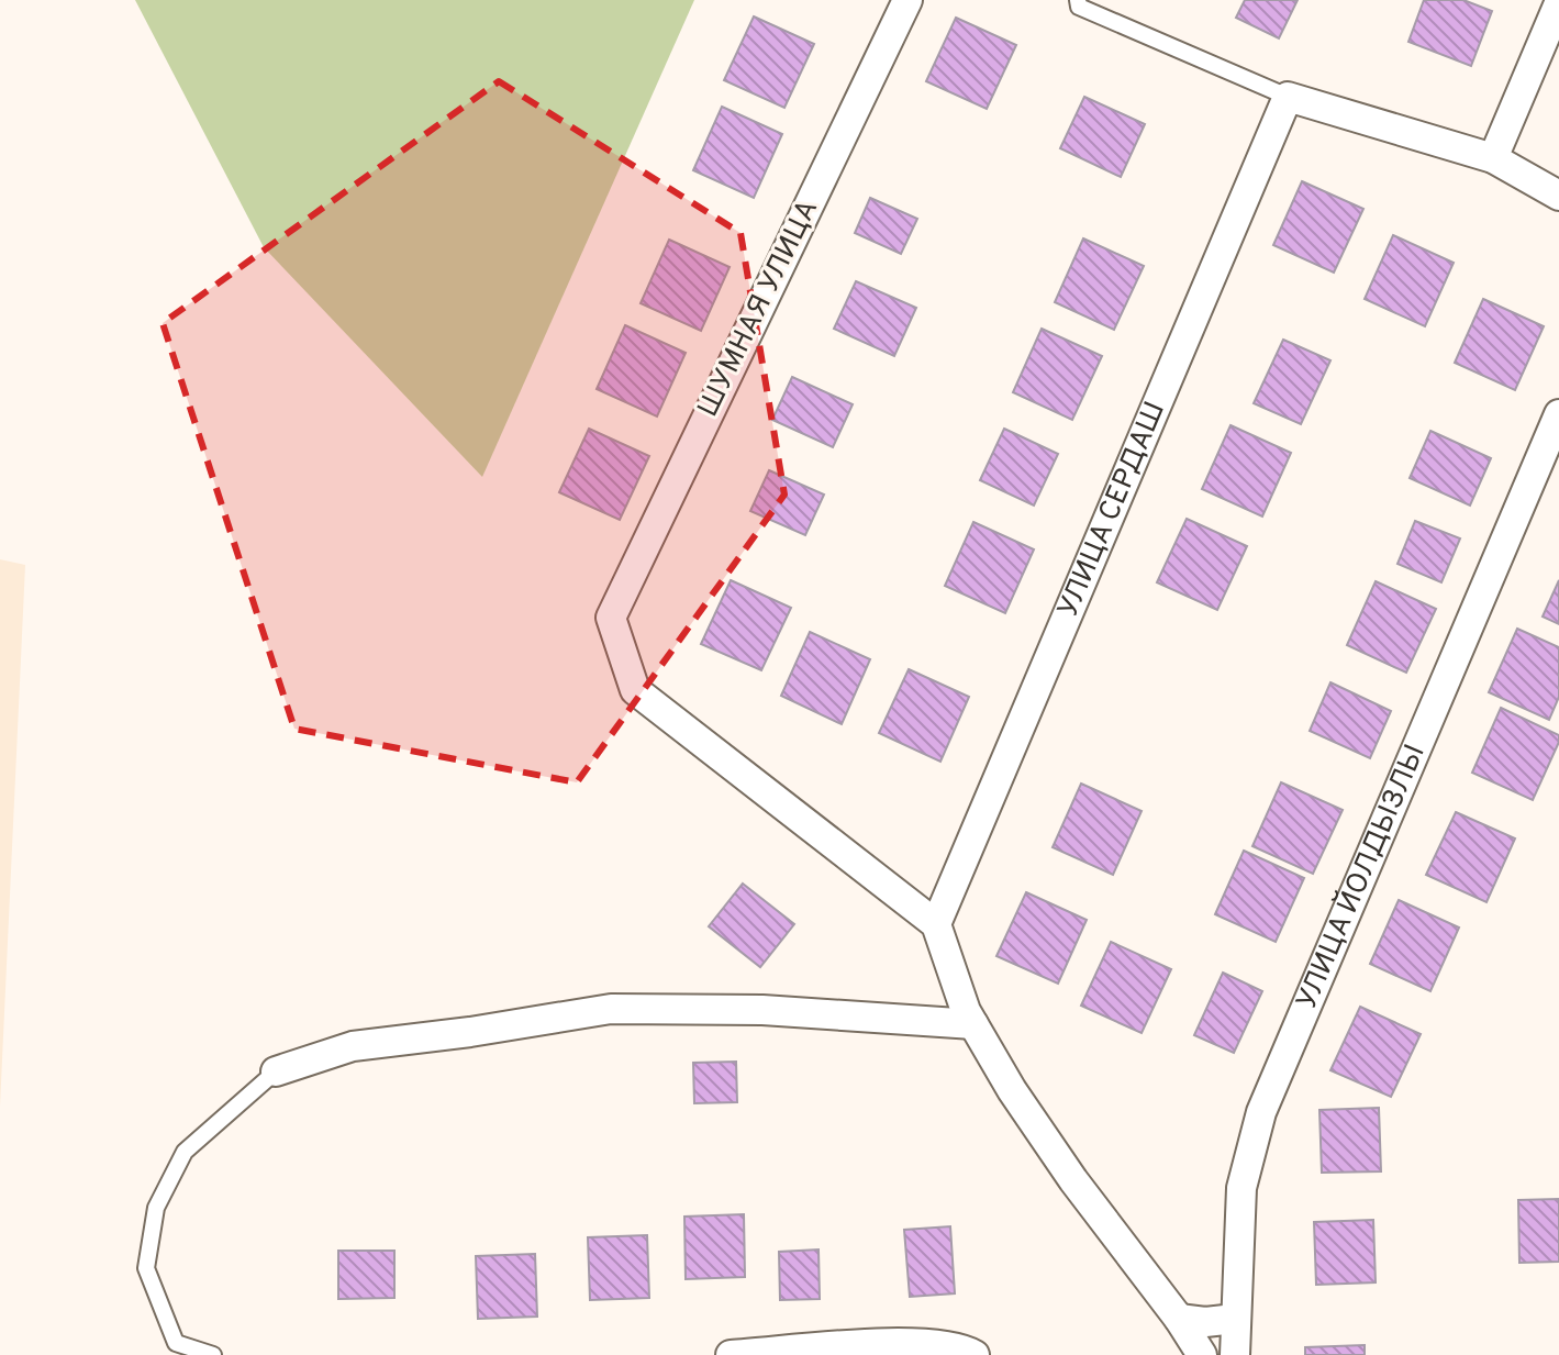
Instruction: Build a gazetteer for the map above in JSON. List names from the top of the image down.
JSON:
{
  "streets": {
    "street": ["ШУМНАЯ УЛИЦА", "УЛИЦА СЕРДАШ", "УЛИЦА ЙОЛДЫЗЛЫ"]
  },
  "crossings": [
    ["ШУМНАЯ УЛИЦА", "УЛИЦА СЕРДАШ"]
  ]
}
